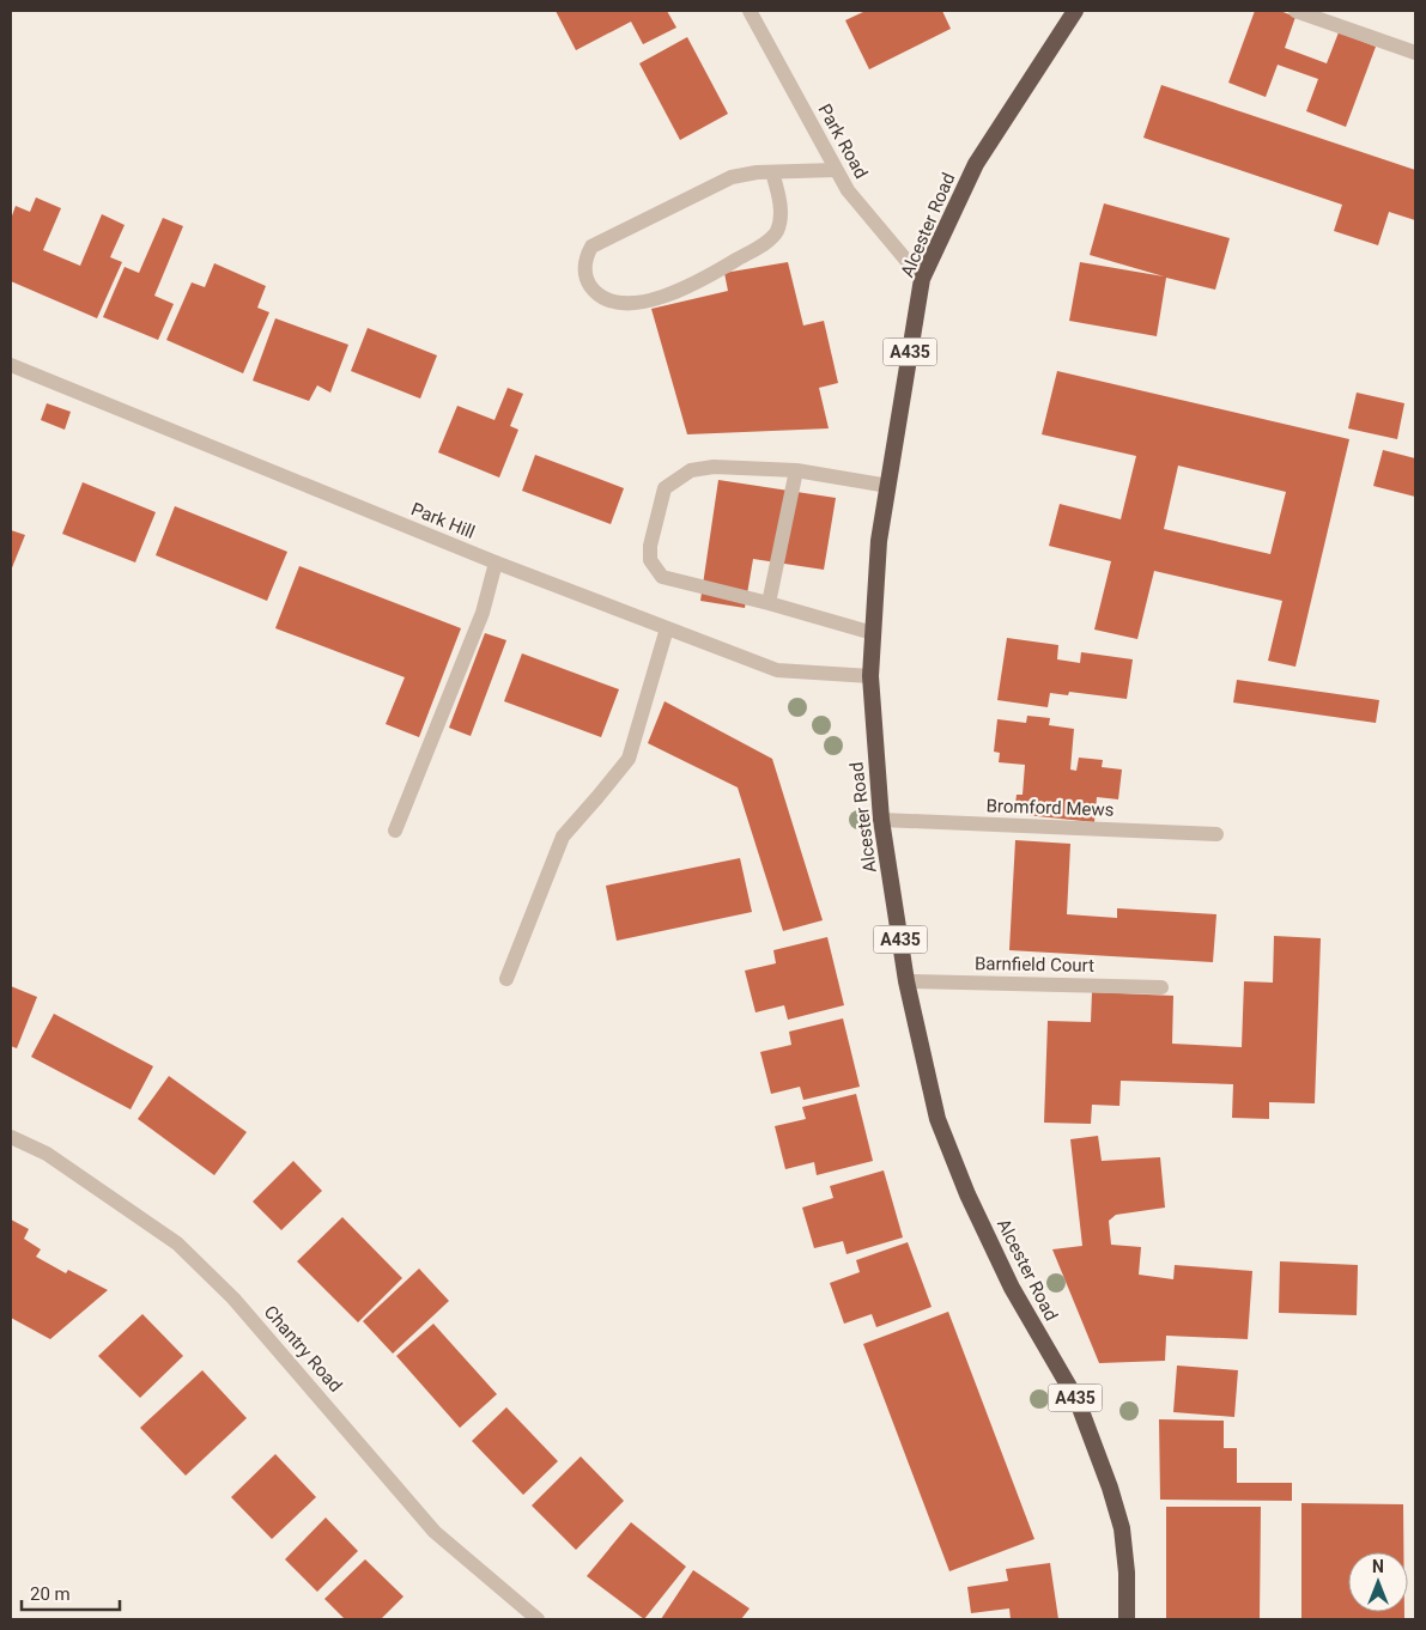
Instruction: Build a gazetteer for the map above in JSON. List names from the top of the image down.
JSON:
{
  "streets": {
    "highway": ["Alcester Road", "A435"],
    "street": [
      "Park Road",
      "Park Hill",
      "Bromford Mews",
      "Barnfield Court",
      "Chantry Road"
    ]
  },
  "crossings": [
    ["Park Road", "Alcester Road"],
    ["Alcester Road", "Park Hill"],
    ["Alcester Road", "Bromford Mews"],
    ["Alcester Road", "Barnfield Court"]
  ],
  "scale_bar": "20 m",
  "north": "top"
}
